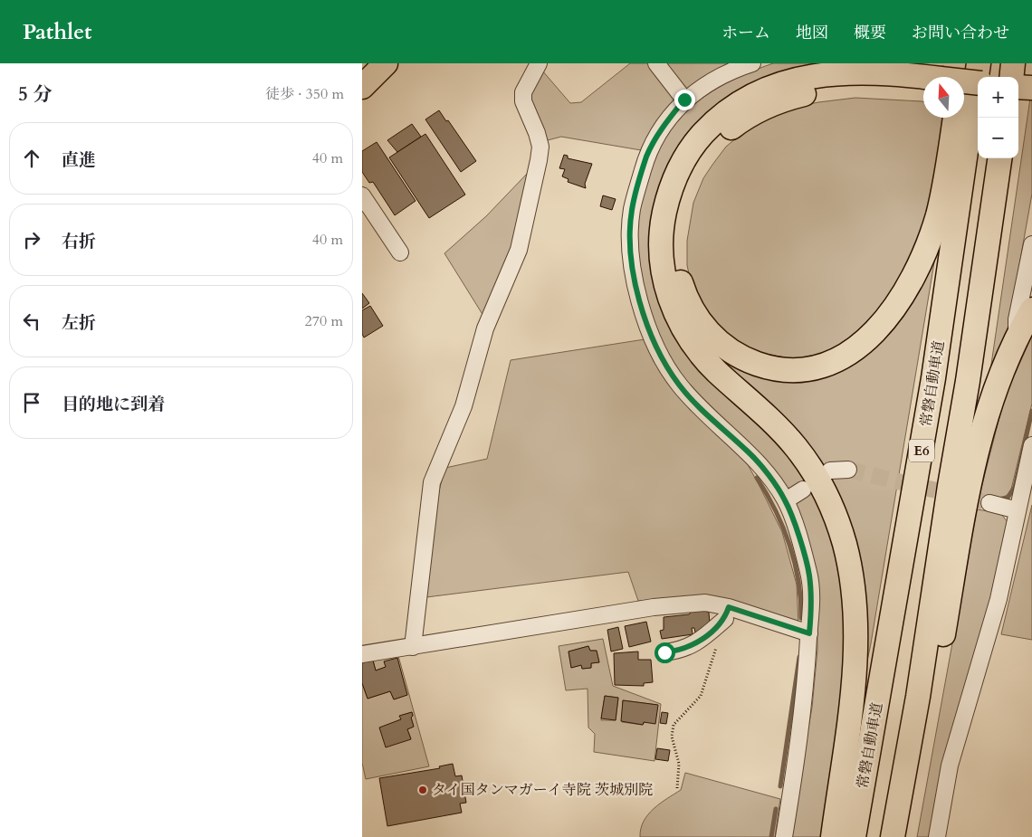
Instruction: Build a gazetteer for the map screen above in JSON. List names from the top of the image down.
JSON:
{
  "streets": {
    "highway": ["常磐自動車道", "E6"]
  },
  "places": ["タイ国タンマガーイ寺院 茨城別院"],
  "north": "top",
  "page": {
    "header": "Pathlet",
    "nav": [
      "ホーム",
      "地図",
      "概要",
      "お問い合わせ"
    ],
    "heading": ["5 分", "徒歩 · 350 m"],
    "map_buttons": ["+", "−"],
    "list": [
      ["直進", "40 m"],
      ["右折", "40 m"],
      ["左折", "270 m"],
      "目的地に到着"
    ]
  }
}
